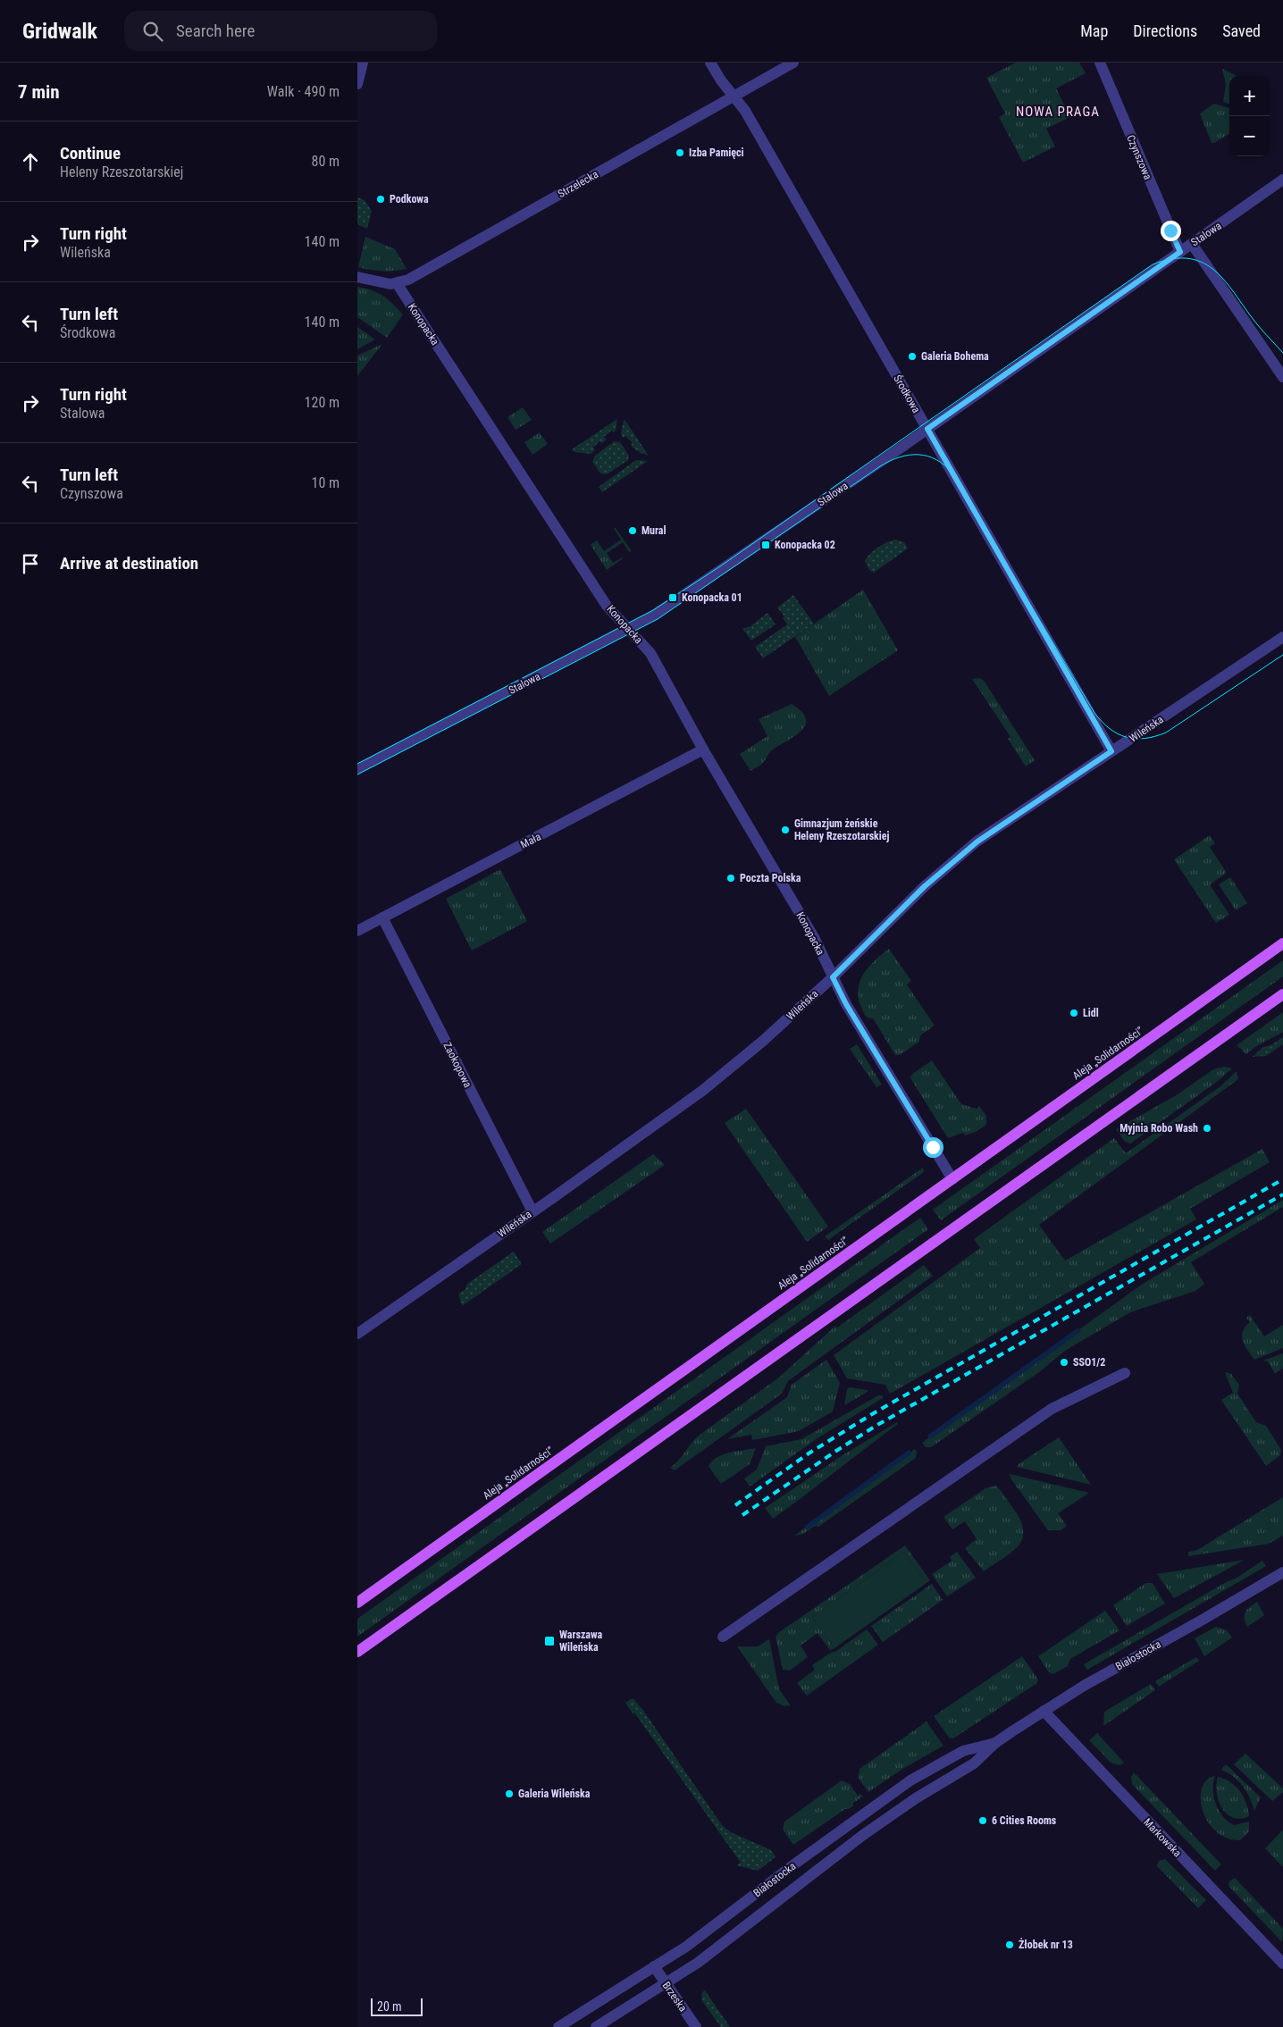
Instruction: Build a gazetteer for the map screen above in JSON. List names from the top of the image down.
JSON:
{
  "streets": {
    "main road": ["Aleja „Solidarności”"],
    "street": [
      "Czynszowa",
      "Strzelecka",
      "Stalowa",
      "Konopacka",
      "Środkowa",
      "Wileńska",
      "Mała",
      "Zaokopowa",
      "Białostocka",
      "Markowska",
      "Brzeska"
    ]
  },
  "crossings": [
    ["Czynszowa", "Stalowa"],
    ["Strzelecka", "Konopacka"],
    ["Strzelecka", "Środkowa"],
    ["Stalowa", "Konopacka"],
    ["Stalowa", "Środkowa"],
    ["Konopacka", "Wileńska"],
    ["Konopacka", "Mała"],
    ["Konopacka", "Aleja „Solidarności”"],
    ["Środkowa", "Wileńska"],
    ["Wileńska", "Zaokopowa"],
    ["Mała", "Zaokopowa"],
    ["Białostocka", "Markowska"],
    ["Białostocka", "Brzeska"]
  ],
  "districts": ["NOWA PRAGA"],
  "places": {
    "other": [
      "Izba Pamięci",
      "Podkowa",
      "Galeria Bohema",
      "Mural",
      "Gimnazjum żeńskie Heleny Rzeszotarskiej",
      "Poczta Polska",
      "Lidl",
      "Myjnia Robo Wash",
      "SSO1/2",
      "Galeria Wileńska",
      "6 Cities Rooms",
      "Żłobek nr 13"
    ],
    "transit": ["Konopacka 02", "Konopacka 01", "Warszawa Wileńska"]
  },
  "scale_bar": "20 m",
  "page": {
    "header": "Gridwalk",
    "search": "Search here",
    "nav": ["Map", "Directions", "Saved"],
    "heading": ["7 min", "Walk · 490 m"],
    "map_buttons": ["+", "−"],
    "list": [
      ["Continue", "Heleny Rzeszotarskiej", "80 m"],
      ["Turn right", "Wileńska", "140 m"],
      ["Turn left", "Środkowa", "140 m"],
      ["Turn right", "Stalowa", "120 m"],
      ["Turn left", "Czynszowa", "10 m"],
      "Arrive at destination"
    ],
    "scale": "20 m"
  }
}
